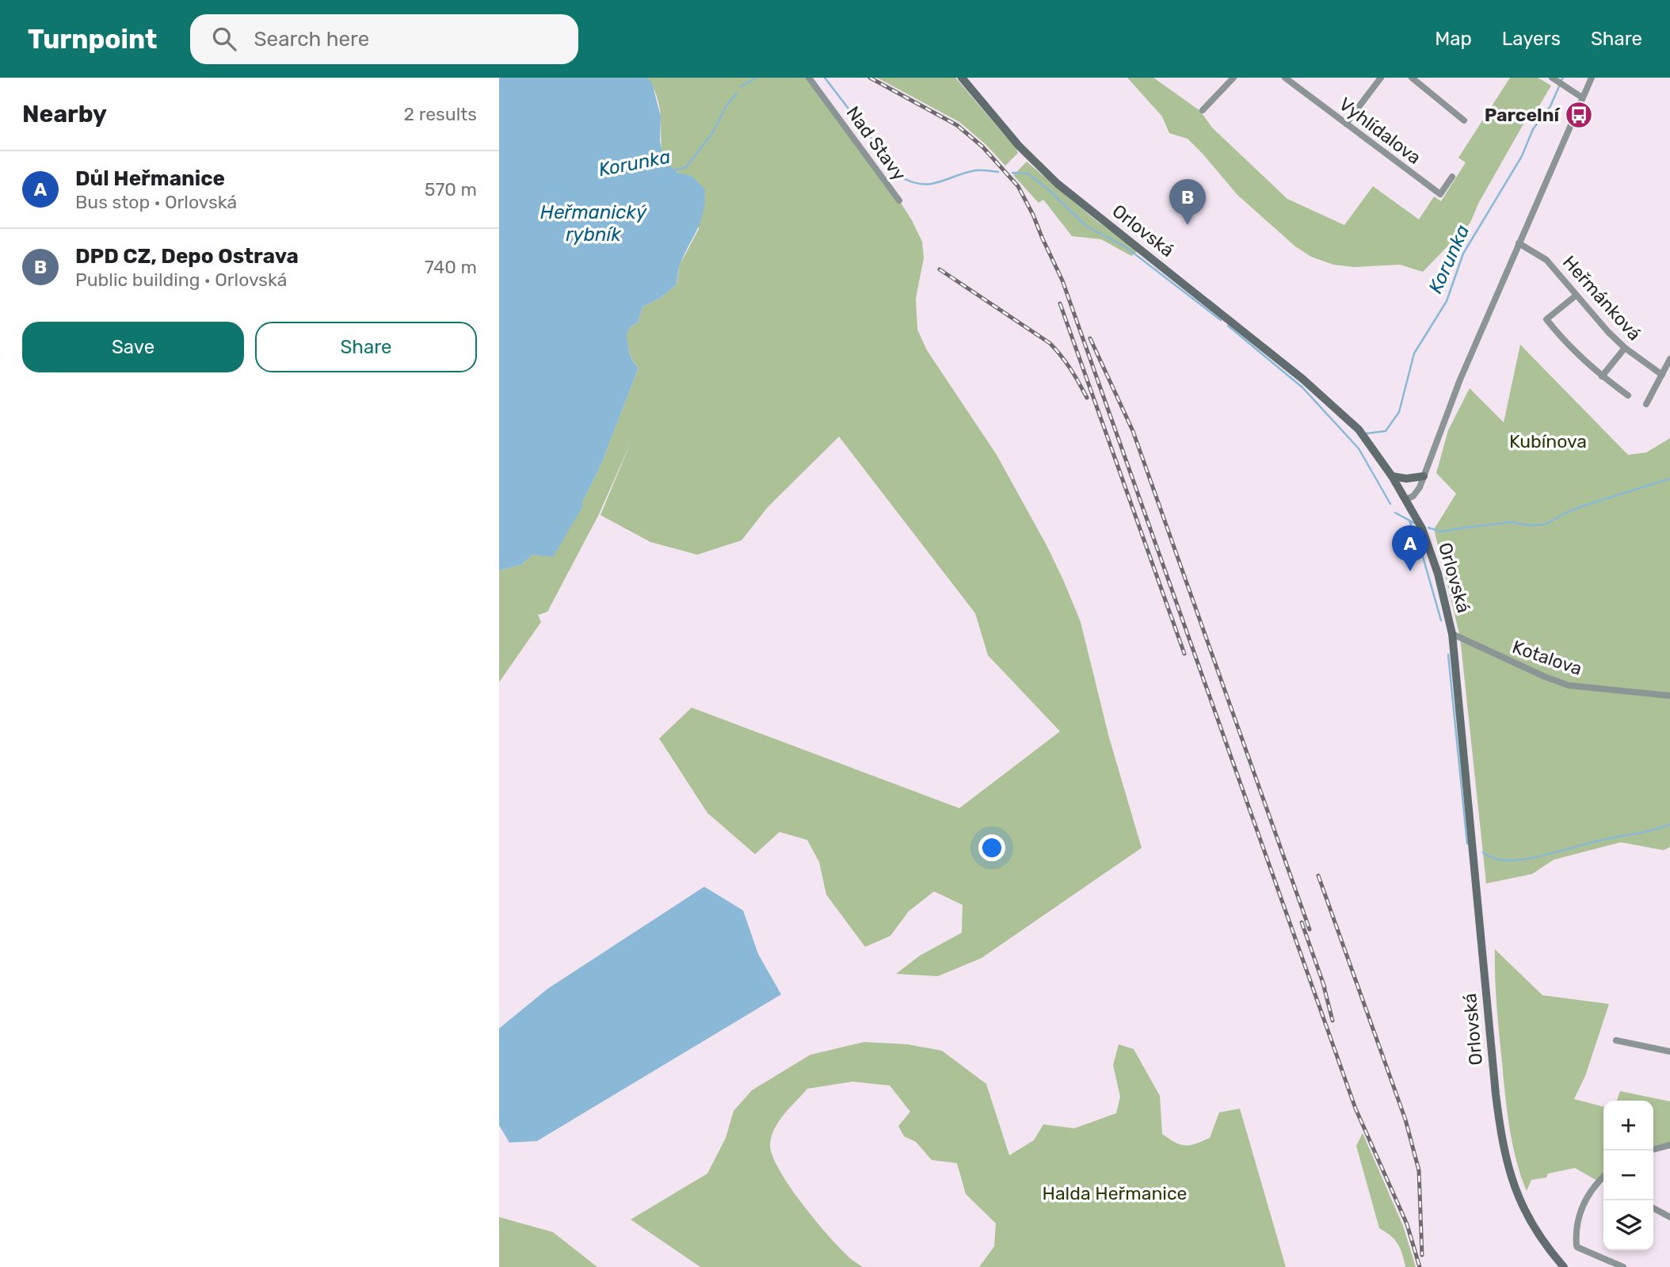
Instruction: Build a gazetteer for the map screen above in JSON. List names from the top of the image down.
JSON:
{
  "streets": {
    "main road": ["Orlovská"],
    "street": [
      "Vyhlídalova",
      "Nad Stavy",
      "Heřmánková",
      "Kotalova"
    ]
  },
  "crossings": [
    ["Orlovská", "Kotalova"]
  ],
  "water": ["Korunka", "Heřmanický rybník"],
  "parks": ["Kubínova", "Halda Heřmanice"],
  "places": {
    "bus stop": ["Parcelní"]
  },
  "page": {
    "header": "Turnpoint",
    "search": "Search here",
    "nav": ["Map", "Layers", "Share"],
    "heading": ["Nearby", "2 results"],
    "list": [
      {
        "mark": "A",
        "name": "Důl Heřmanice",
        "note": "Bus stop · Orlovská",
        "value": "570 m"
      },
      {
        "mark": "B",
        "name": "DPD CZ, Depo Ostrava",
        "note": "Public building · Orlovská",
        "value": "740 m"
      }
    ],
    "pins": ["B", "A"],
    "buttons": ["Save", "Share"],
    "map_buttons": ["+", "−"]
  }
}
